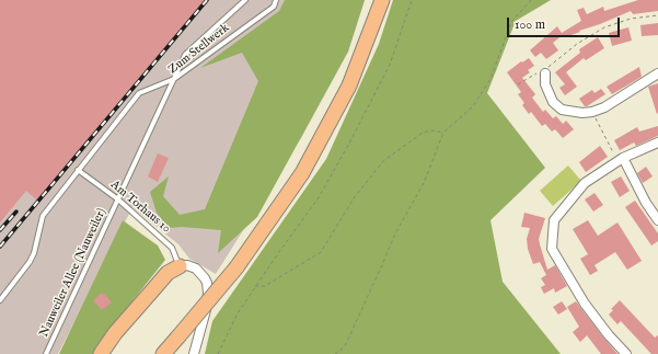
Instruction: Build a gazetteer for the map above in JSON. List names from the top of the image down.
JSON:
{
  "streets": {
    "lane": ["Zum Stellwerk", "Am Torhaus 10", "Nauweiler Allee (Nauweiler)"]
  },
  "crossings": [
    ["Zum Stellwerk", "Am Torhaus 10"],
    ["Zum Stellwerk", "Nauweiler Allee (Nauweiler)"],
    ["Am Torhaus 10", "Nauweiler Allee (Nauweiler)"]
  ],
  "scale_bar": "100 m"
}
